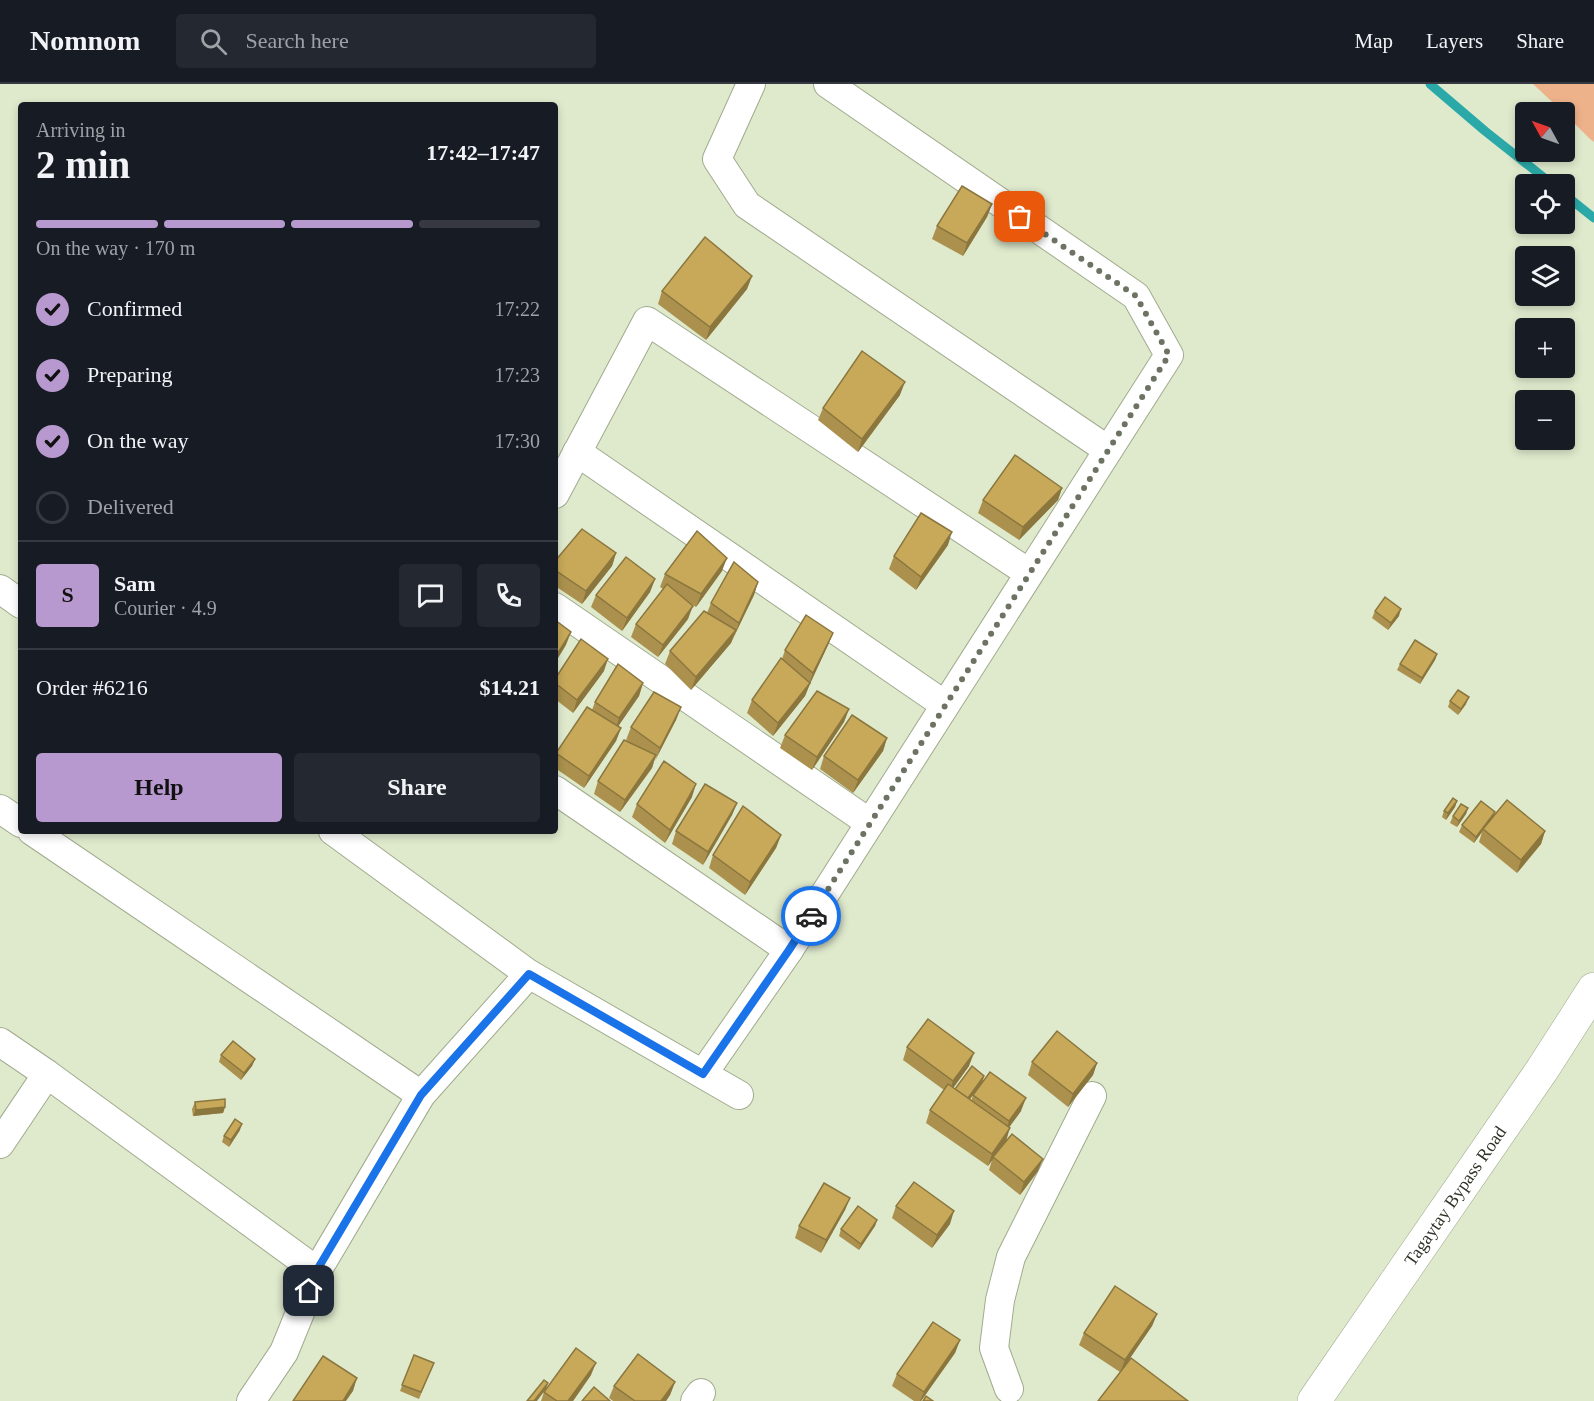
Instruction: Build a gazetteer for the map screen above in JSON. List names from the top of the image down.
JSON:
{
  "streets": {
    "main road": ["Tagaytay Bypass Road"]
  },
  "north": "top left",
  "page": {
    "header": "Nomnom",
    "search": "Search here",
    "nav": ["Map", "Layers", "Share"],
    "map_buttons": ["+", "−"],
    "heading": ["2 min", "Arriving in", "17:42–17:47"],
    "panel": [
      "Sam",
      "Courier · 4.9",
      "Order #6216",
      "$14.21"
    ],
    "bar": "On the way · 170 m",
    "list": [
      ["Confirmed", "17:22"],
      ["Preparing", "17:23"],
      ["On the way", "17:30"],
      "Delivered"
    ],
    "round": "S",
    "buttons": ["Help", "Share"]
  }
}
